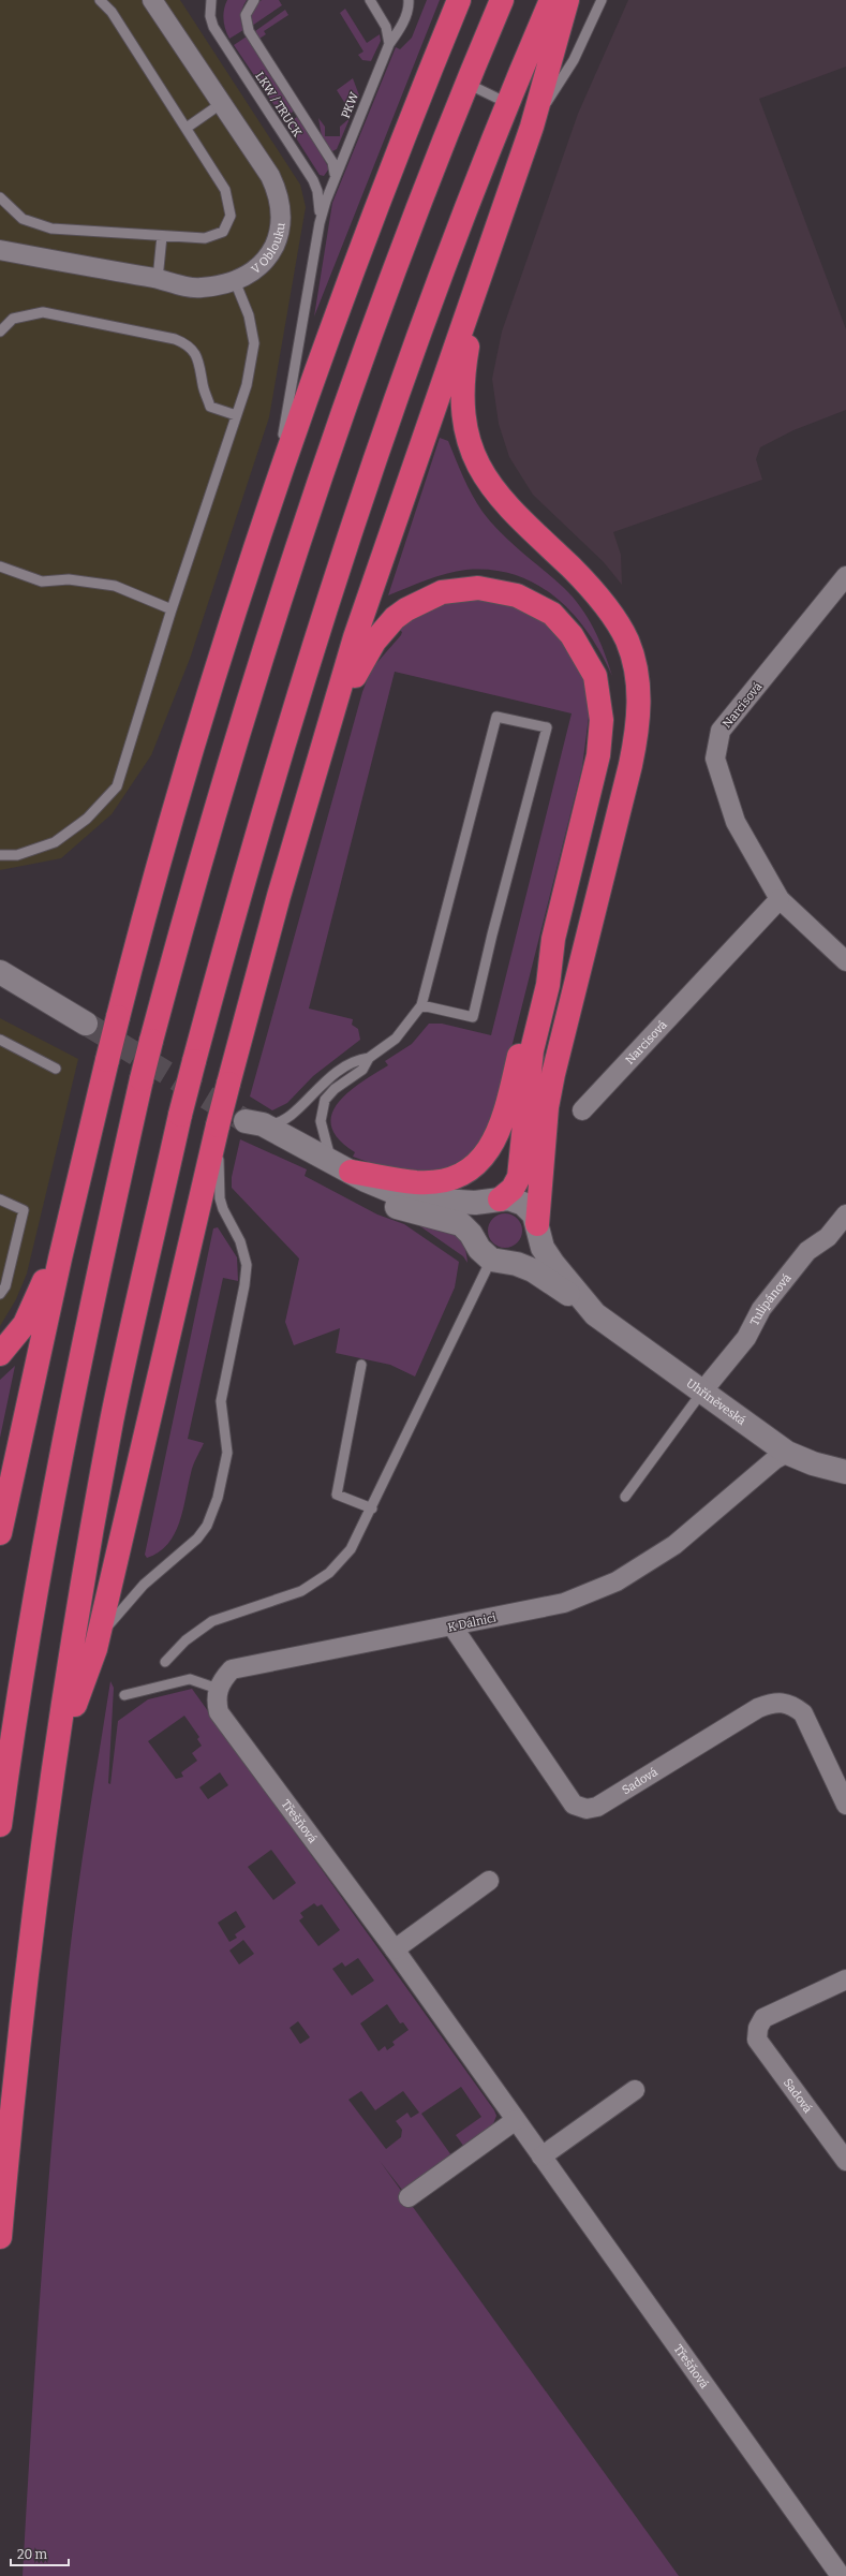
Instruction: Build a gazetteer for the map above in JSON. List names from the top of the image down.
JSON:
{
  "streets": {
    "street": [
      "V Oblouku",
      "Narcisová",
      "Tulipánová",
      "Uhříněveská",
      "K Dálnici",
      "Sadová",
      "Třešňová"
    ],
    "lane": ["LKW / TRUCK", "PKW"]
  },
  "crossings": [
    ["LKW / TRUCK", "PKW"],
    ["Tulipánová", "Uhříněveská"],
    ["Uhříněveská", "K Dálnici"],
    ["K Dálnici", "Sadová"],
    ["K Dálnici", "Třešňová"]
  ],
  "scale_bar": "20 m"
}
